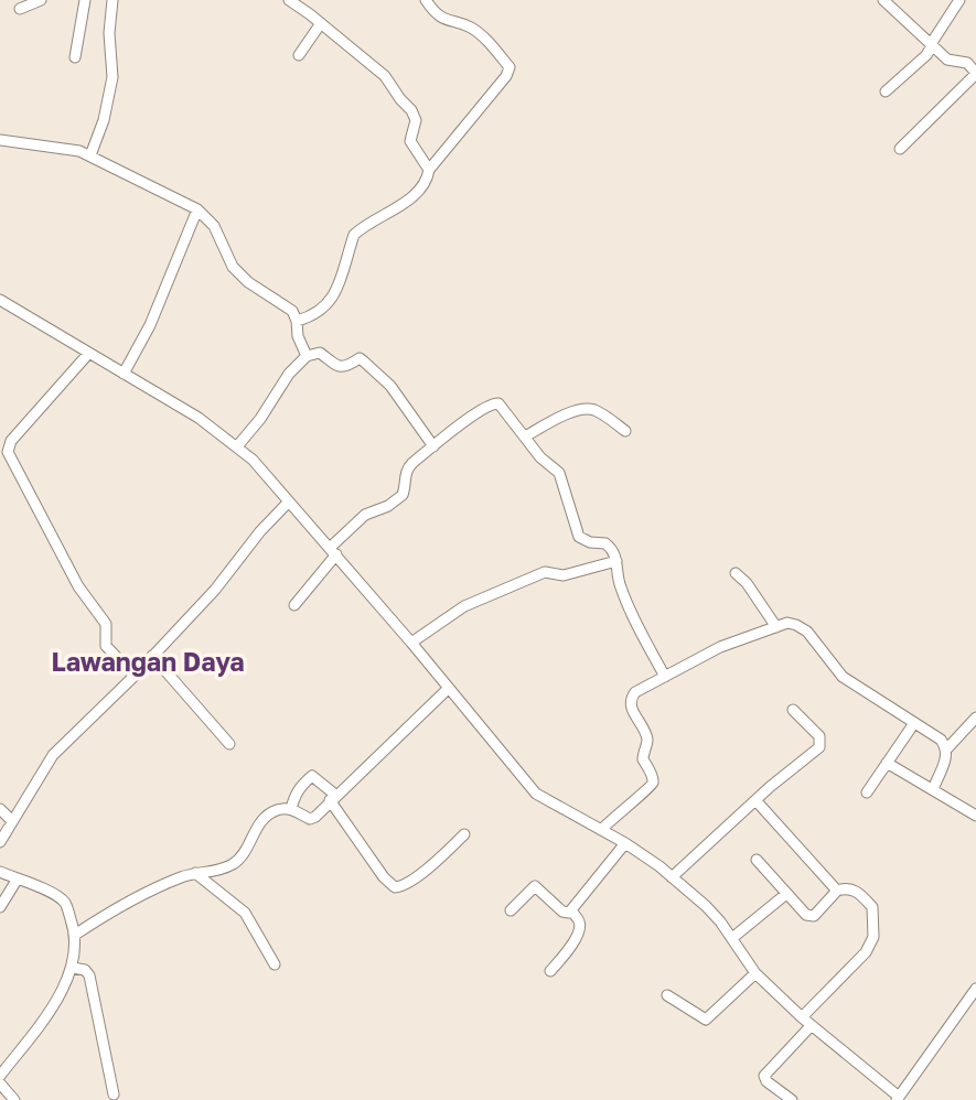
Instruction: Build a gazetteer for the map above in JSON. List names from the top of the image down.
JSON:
{
  "districts": ["Lawangan Daya"]
}
